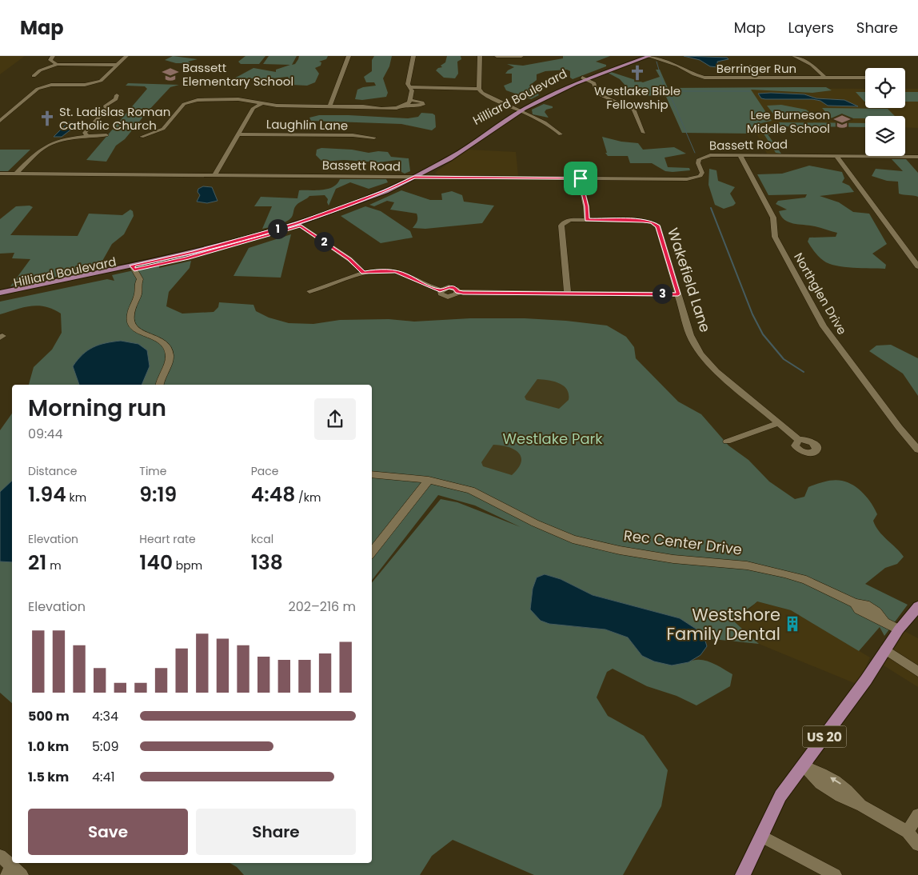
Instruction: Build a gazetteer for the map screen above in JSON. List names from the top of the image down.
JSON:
{
  "streets": {
    "main road": ["Hilliard Boulevard", "US 20"],
    "street": [
      "Berringer Run",
      "Laughlin Lane",
      "Bassett Road",
      "Wakefield Lane",
      "Northglen Drive",
      "Rec Center Drive"
    ]
  },
  "crossings": [
    ["Berringer Run", "Hilliard Boulevard"],
    ["Hilliard Boulevard", "Bassett Road"],
    ["Bassett Road", "Northglen Drive"],
    ["Rec Center Drive", "US 20"]
  ],
  "parks": ["Westlake Park"],
  "places": {
    "church": ["Westlake Bible Fellowship", "St. Ladislas Roman Catholic Church"],
    "school or university": ["Bassett Elementary School", "Lee Burneson Middle School"],
    "building": ["Westshore Family Dental"]
  },
  "page": {
    "header": "Map",
    "nav": ["Map", "Layers", "Share"],
    "pins": ["1", "2", "3"],
    "heading": ["Morning run", "09:44"],
    "stats": [
      ["Distance", "1.94 km"],
      ["Time", "9:19"],
      ["Pace", "4:48 /km"],
      ["Elevation", "21 m"],
      ["Heart rate", "140 bpm"],
      ["kcal", "138"]
    ],
    "chart": ["Elevation", "202–216 m"],
    "list": [
      {
        "name": "500 m",
        "note": "4:34"
      },
      {
        "name": "1.0 km",
        "note": "5:09"
      },
      {
        "name": "1.5 km",
        "note": "4:41"
      }
    ],
    "buttons": ["Save", "Share"]
  }
}
